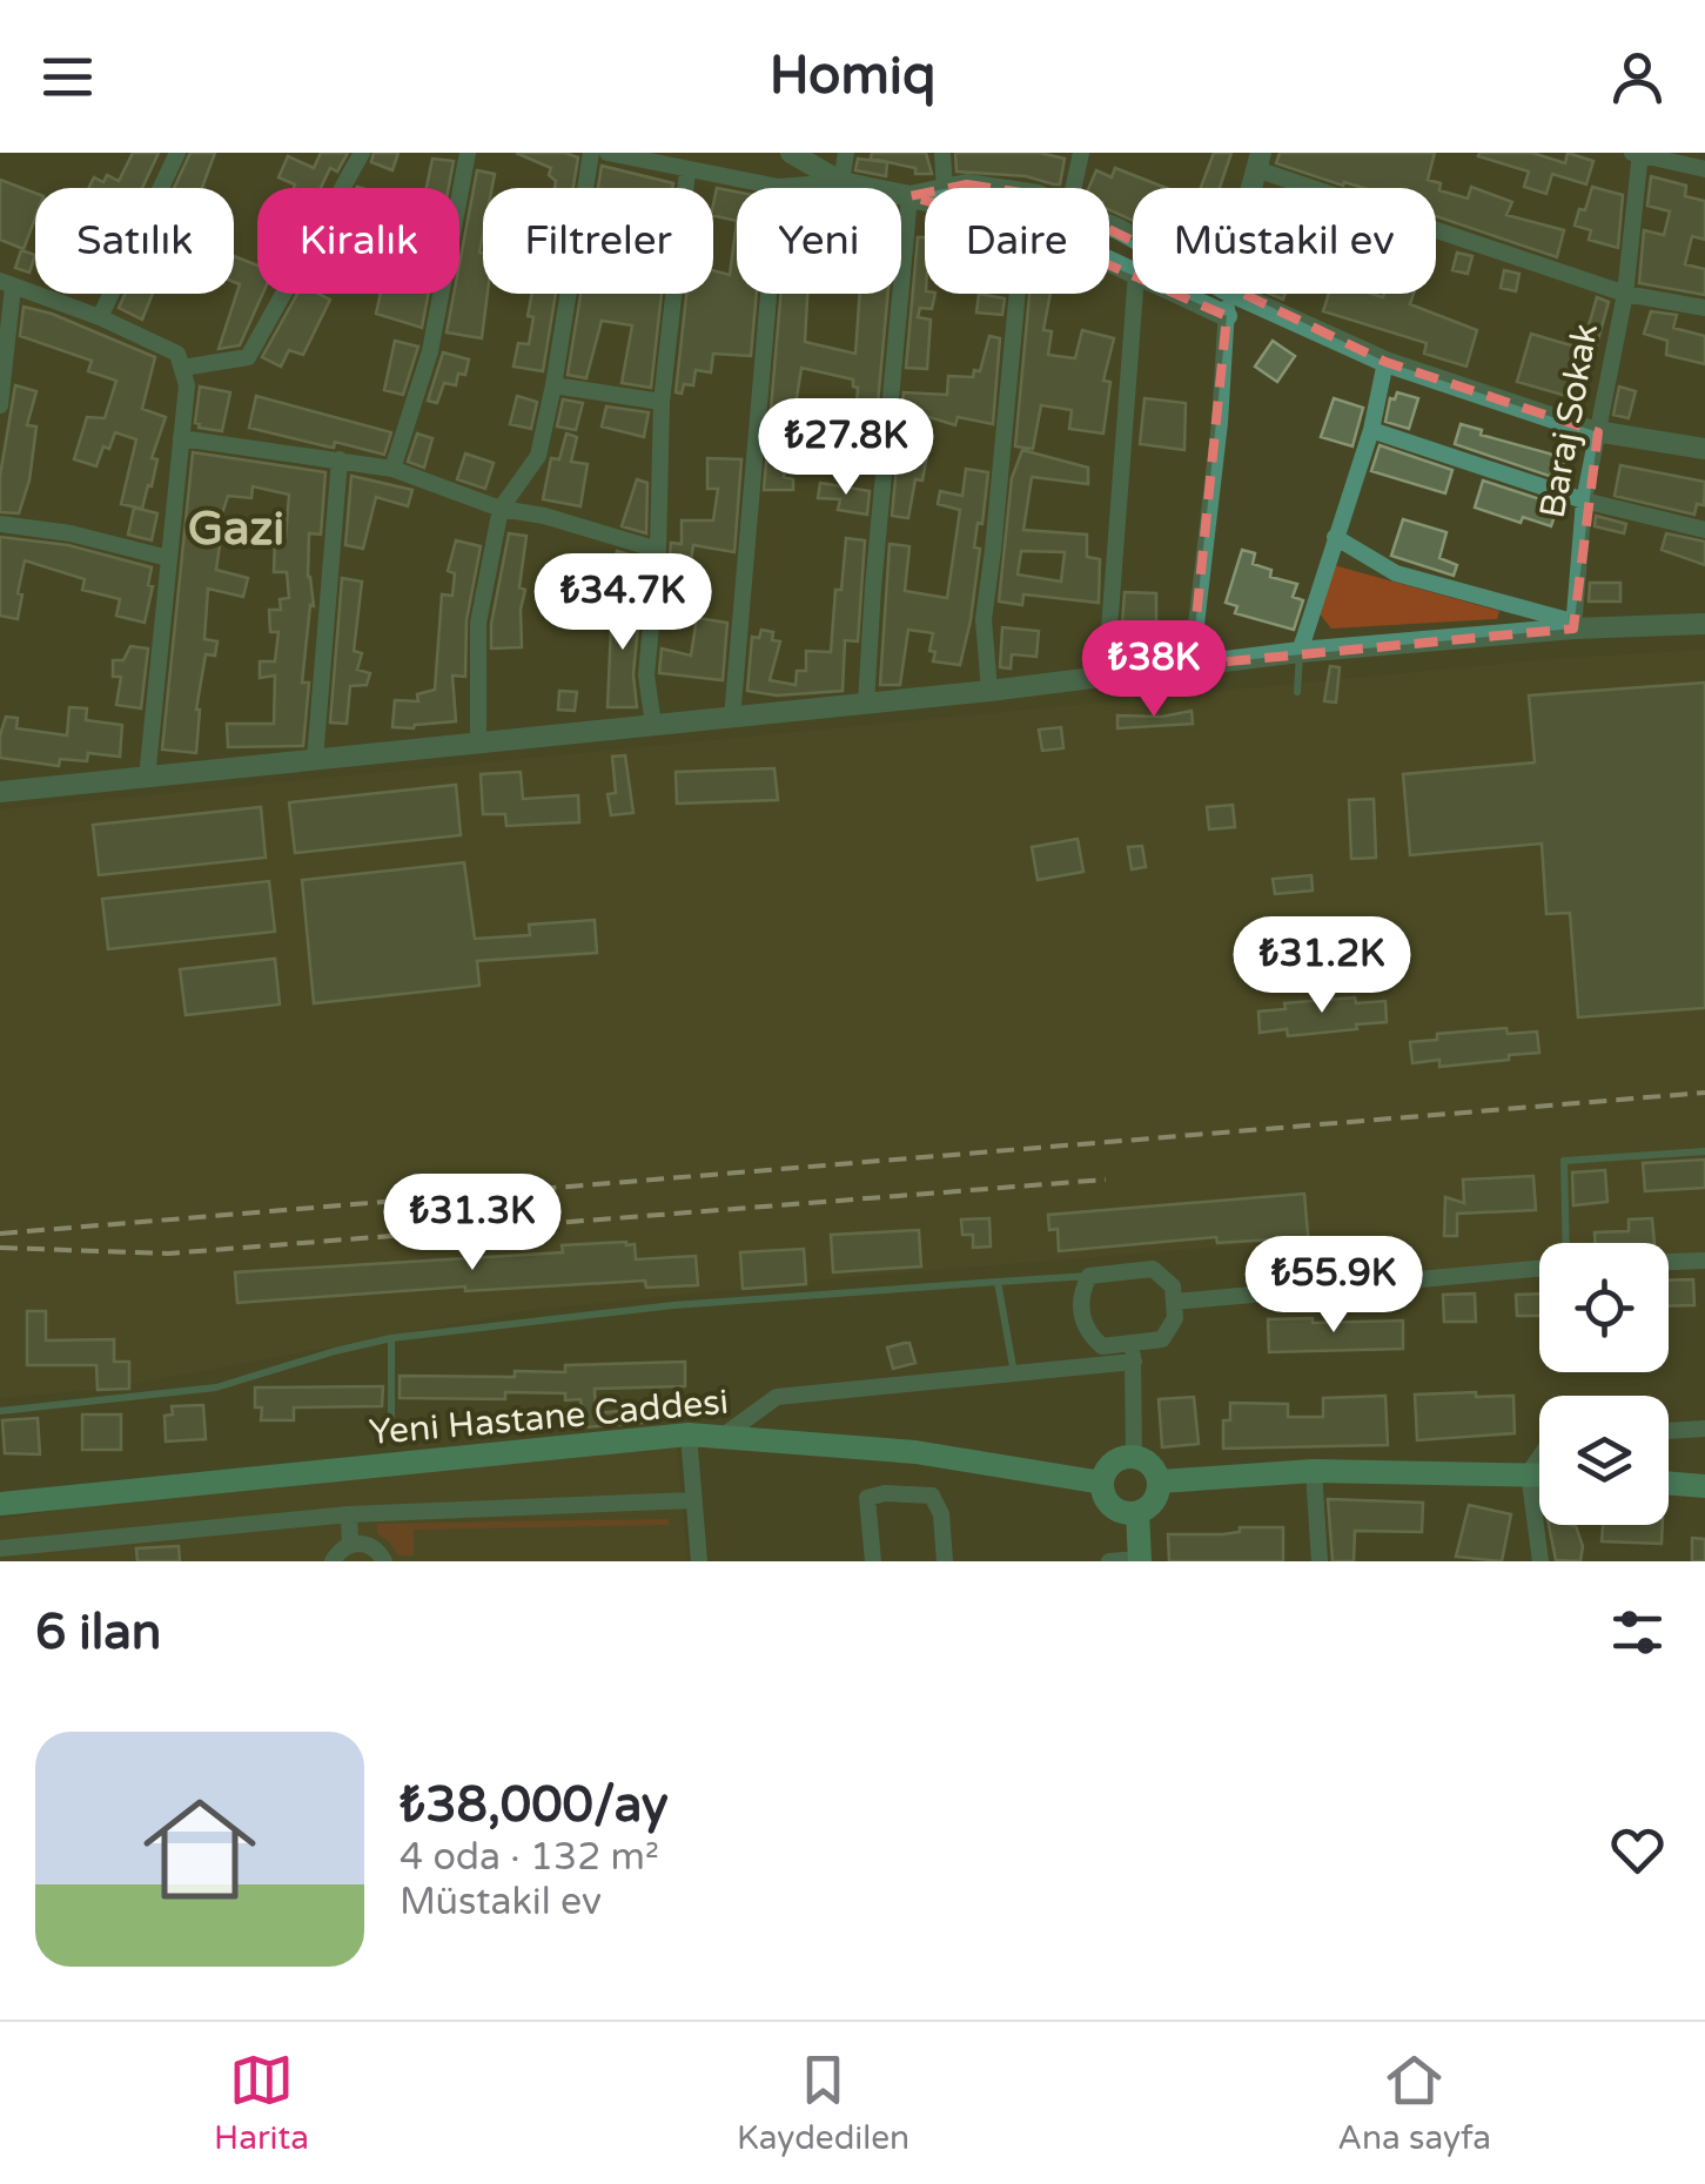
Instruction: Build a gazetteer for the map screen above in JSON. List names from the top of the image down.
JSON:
{
  "streets": {
    "main road": ["Yeni Hastane Caddesi"],
    "street": ["Baraj Sokak"]
  },
  "districts": ["Gazi"],
  "page": {
    "header": "Homiq",
    "chip": [
      "Satılık",
      "Kiralık",
      "Filtreler",
      "Yeni",
      "Daire",
      "Müstakil ev"
    ],
    "price": [
      "₺27.8K",
      "₺34.7K",
      "₺38K",
      "₺31.2K",
      "₺31.3K",
      "₺55.9K"
    ],
    "heading": "6 ilan",
    "list": [
      {
        "name": "₺38,000/ay",
        "note": "4 oda · 132 m² · Müstakil ev"
      }
    ],
    "tabs": ["Harita", "Kaydedilen", "Ana sayfa"]
  }
}
